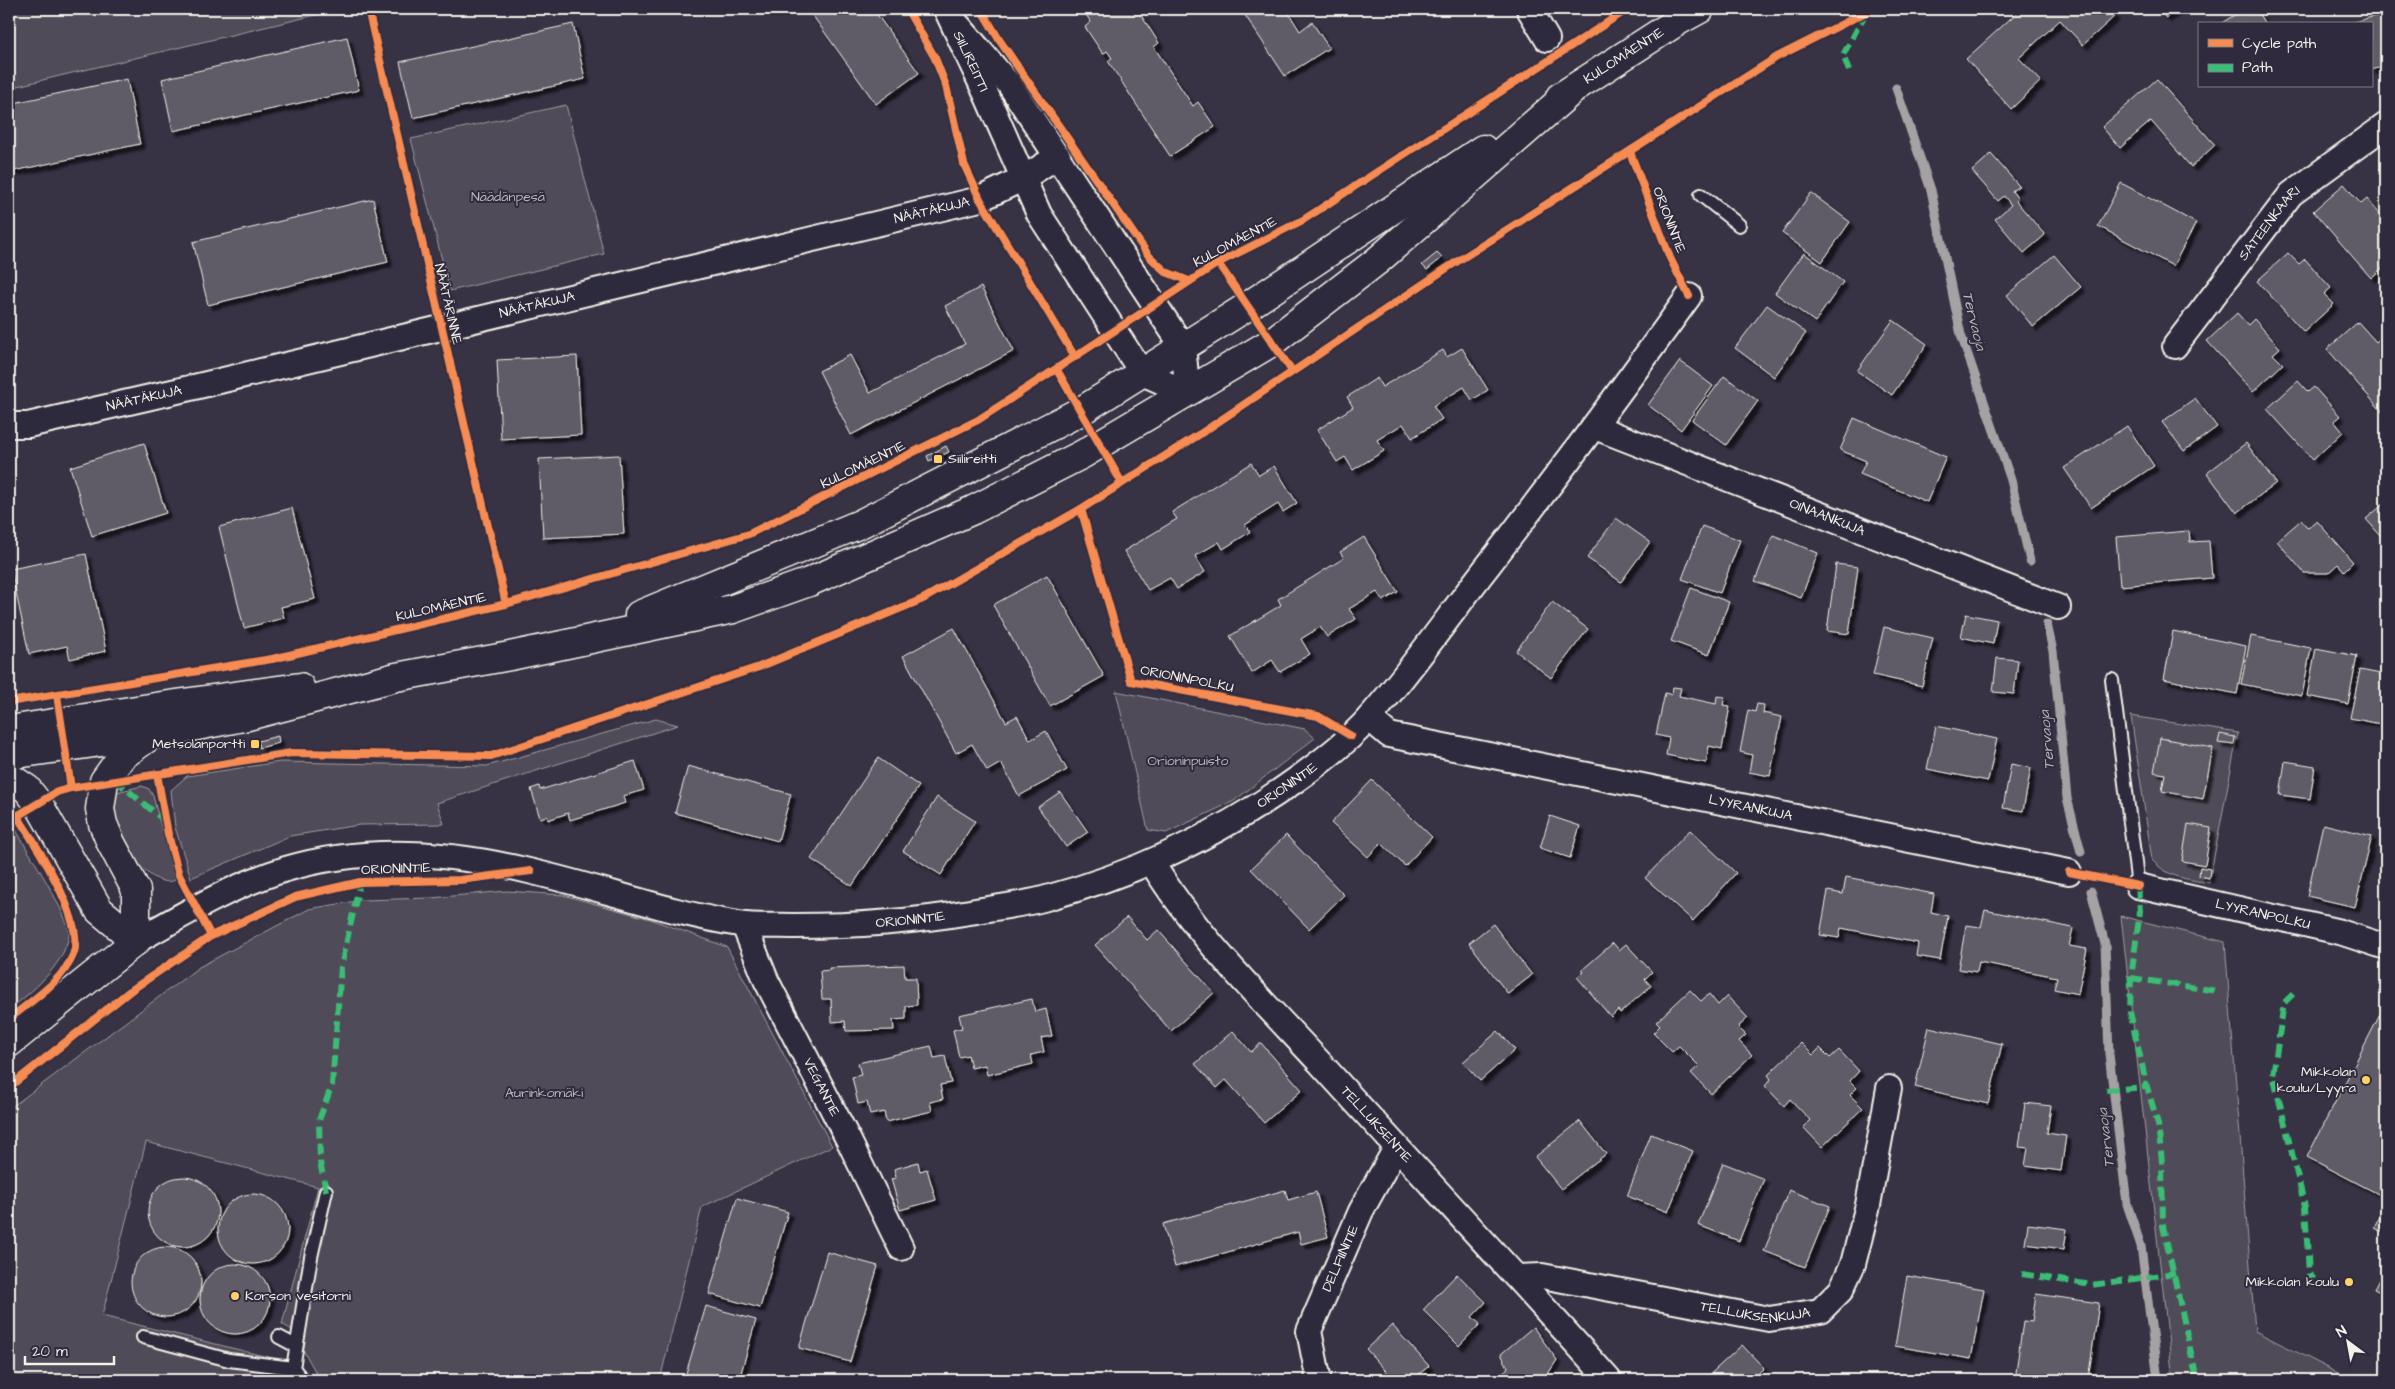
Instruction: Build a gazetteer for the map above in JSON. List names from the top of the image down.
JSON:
{
  "streets": {
    "main road": ["KULOMÄENTIE", "ORIONINTIE"],
    "street": [
      "SIILIREITTI",
      "NÄÄTÄKUJA",
      "SATEENKAARI",
      "OINAANKUJA",
      "LYYRANKUJA",
      "LYYRANPOLKU",
      "VEGANTIE",
      "TELLUKSENTIE",
      "DELFIINITIE",
      "TELLUKSENKUJA"
    ],
    "cycle path": ["NÄÄTÄRINNE", "ORIONINPOLKU"]
  },
  "crossings": [
    ["KULOMÄENTIE", "SIILIREITTI"],
    ["SIILIREITTI", "NÄÄTÄKUJA"],
    ["ORIONINTIE", "OINAANKUJA"],
    ["ORIONINTIE", "LYYRANKUJA"],
    ["ORIONINTIE", "VEGANTIE"],
    ["ORIONINTIE", "TELLUKSENTIE"],
    ["TELLUKSENTIE", "DELFIINITIE"],
    ["TELLUKSENTIE", "TELLUKSENKUJA"]
  ],
  "water": ["Tervaoja"],
  "parks": ["Näädänpesä", "Orioninpuisto", "Aurinkomäki"],
  "places": {
    "transit": ["Siilireitti", "Metsolanportti"],
    "other": ["Mikkolan koulu/Lyyra", "Mikkolan koulu", "Korson vesitorni"]
  },
  "legend": ["Cycle path", "Path"],
  "scale_bar": "20 m",
  "north": "top left"
}
